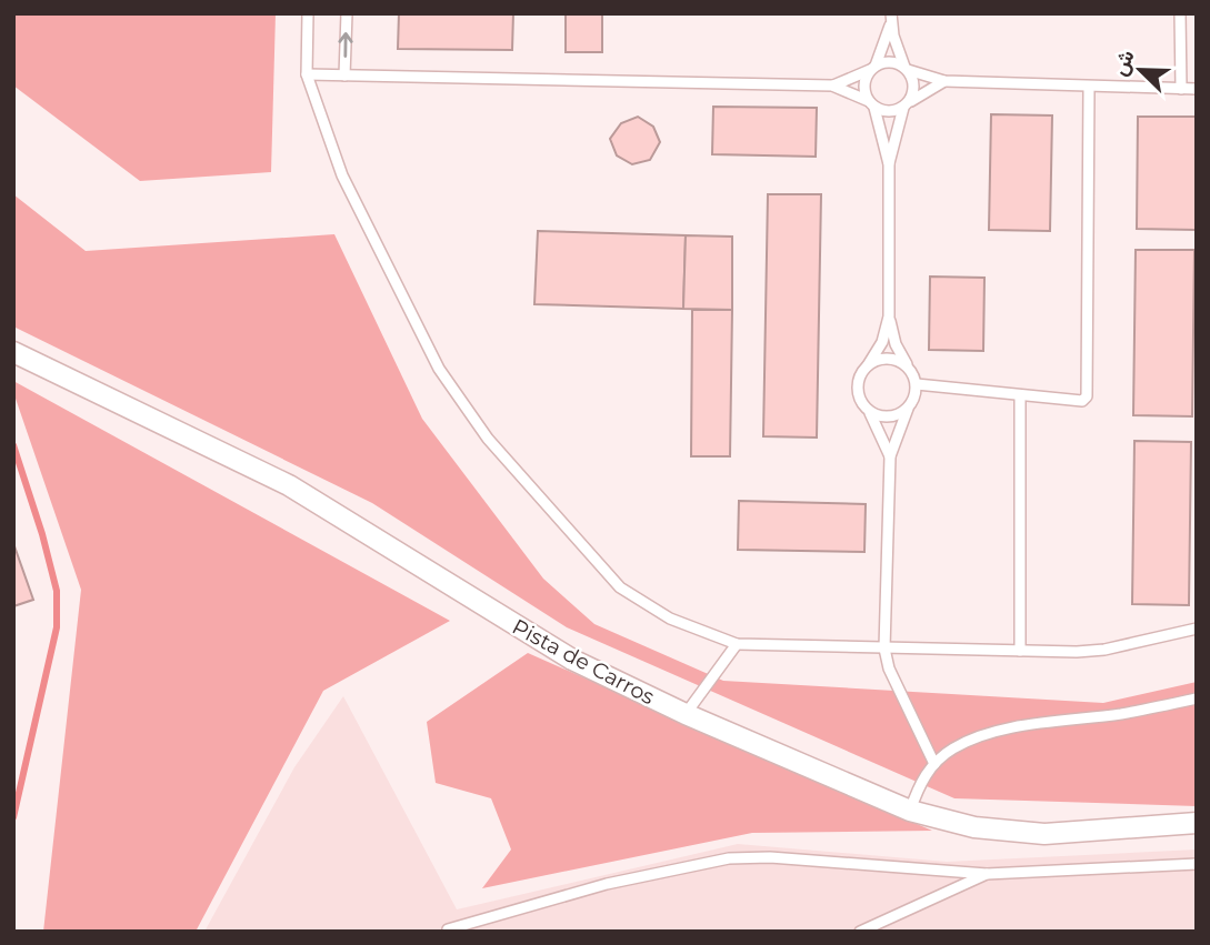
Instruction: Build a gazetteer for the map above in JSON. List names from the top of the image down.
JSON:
{
  "streets": {
    "street": ["Pista de Carros"]
  },
  "north": "top left"
}
